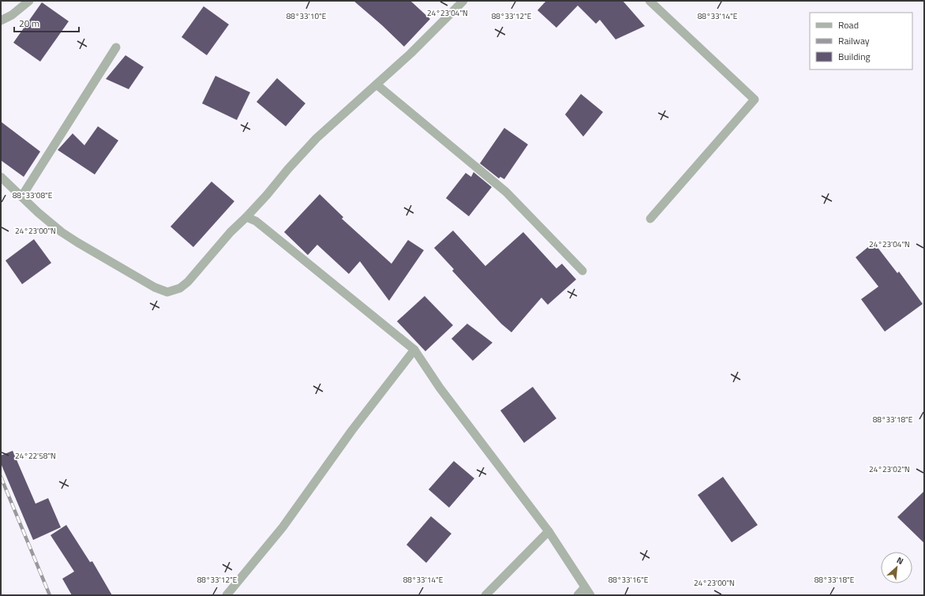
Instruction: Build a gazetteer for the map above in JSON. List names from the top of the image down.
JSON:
{
  "legend": ["Road", "Railway", "Building"],
  "scale_bar": "20 m",
  "north": "top right",
  "coordinates": [
    "24°23'04\"N",
    "88°33'10\"E",
    "88°33'12\"E",
    "88°33'14\"E",
    "88°33'08\"E",
    "24°23'00\"N",
    "88°33'18\"E",
    "24°22'58\"N",
    "24°23'02\"N",
    "88°33'16\"E"
  ]
}
